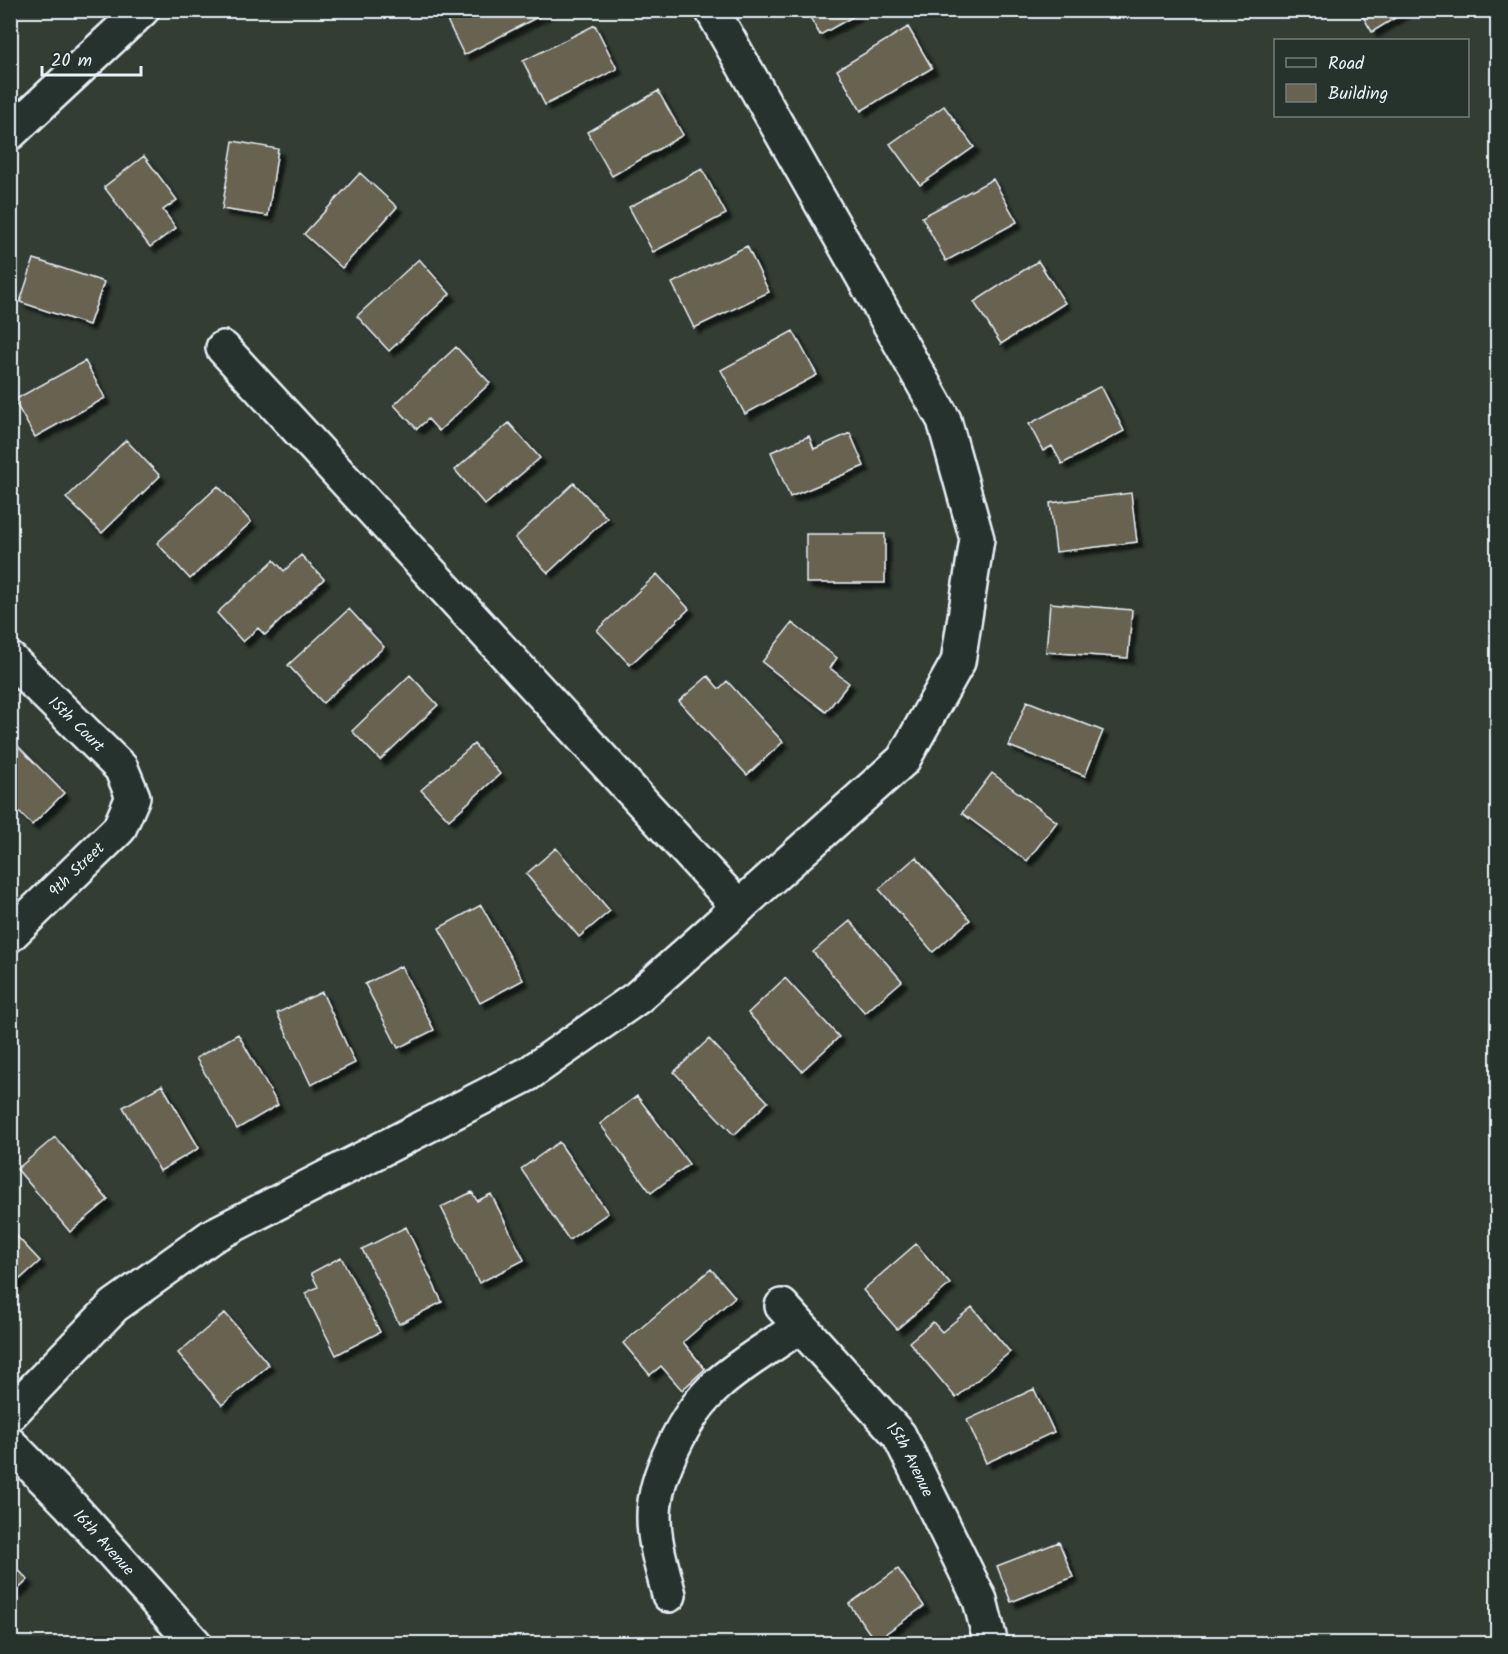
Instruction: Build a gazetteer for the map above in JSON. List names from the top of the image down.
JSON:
{
  "streets": {
    "street": [
      "15th Court",
      "9th Street",
      "15th Avenue",
      "16th Avenue"
    ]
  },
  "crossings": [
    ["15th Court", "9th Street"]
  ],
  "legend": ["Road", "Building"],
  "scale_bar": "20 m"
}
